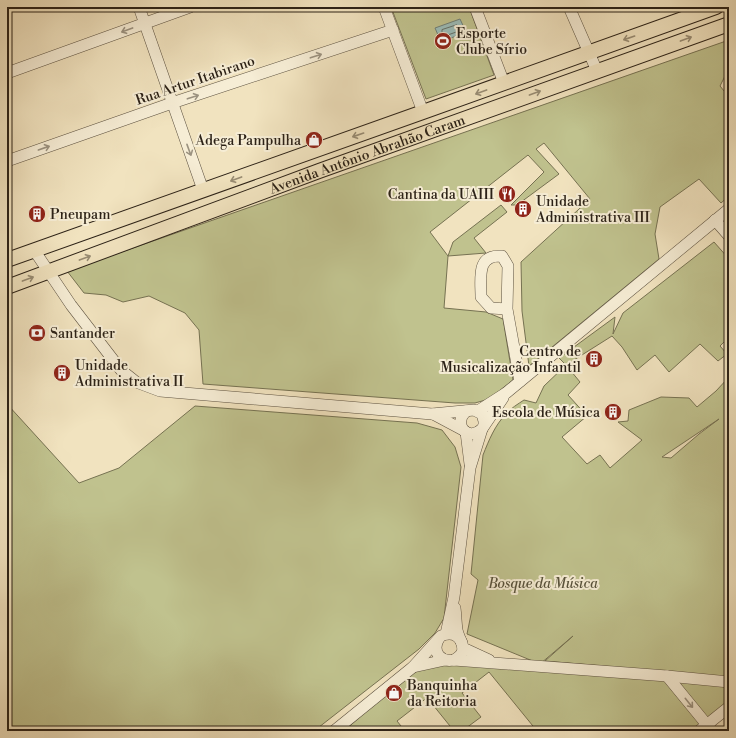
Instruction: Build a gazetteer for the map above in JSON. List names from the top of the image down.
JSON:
{
  "streets": {
    "main road": ["Avenida Antônio Abrahão Caram"],
    "street": ["Rua Artur Itabirano"]
  },
  "parks": ["Bosque da Música"],
  "places": {
    "sports": ["Esporte Clube Sírio"],
    "shop": ["Adega Pampulha", "Banquinha da Reitoria"],
    "restaurant": ["Cantina da UAIII"],
    "building": [
      "Unidade Administrativa III",
      "Pneupam",
      "Centro de Musicalização Infantil",
      "Unidade Administrativa II",
      "Escola de Música"
    ],
    "bank": ["Santander"]
  }
}
